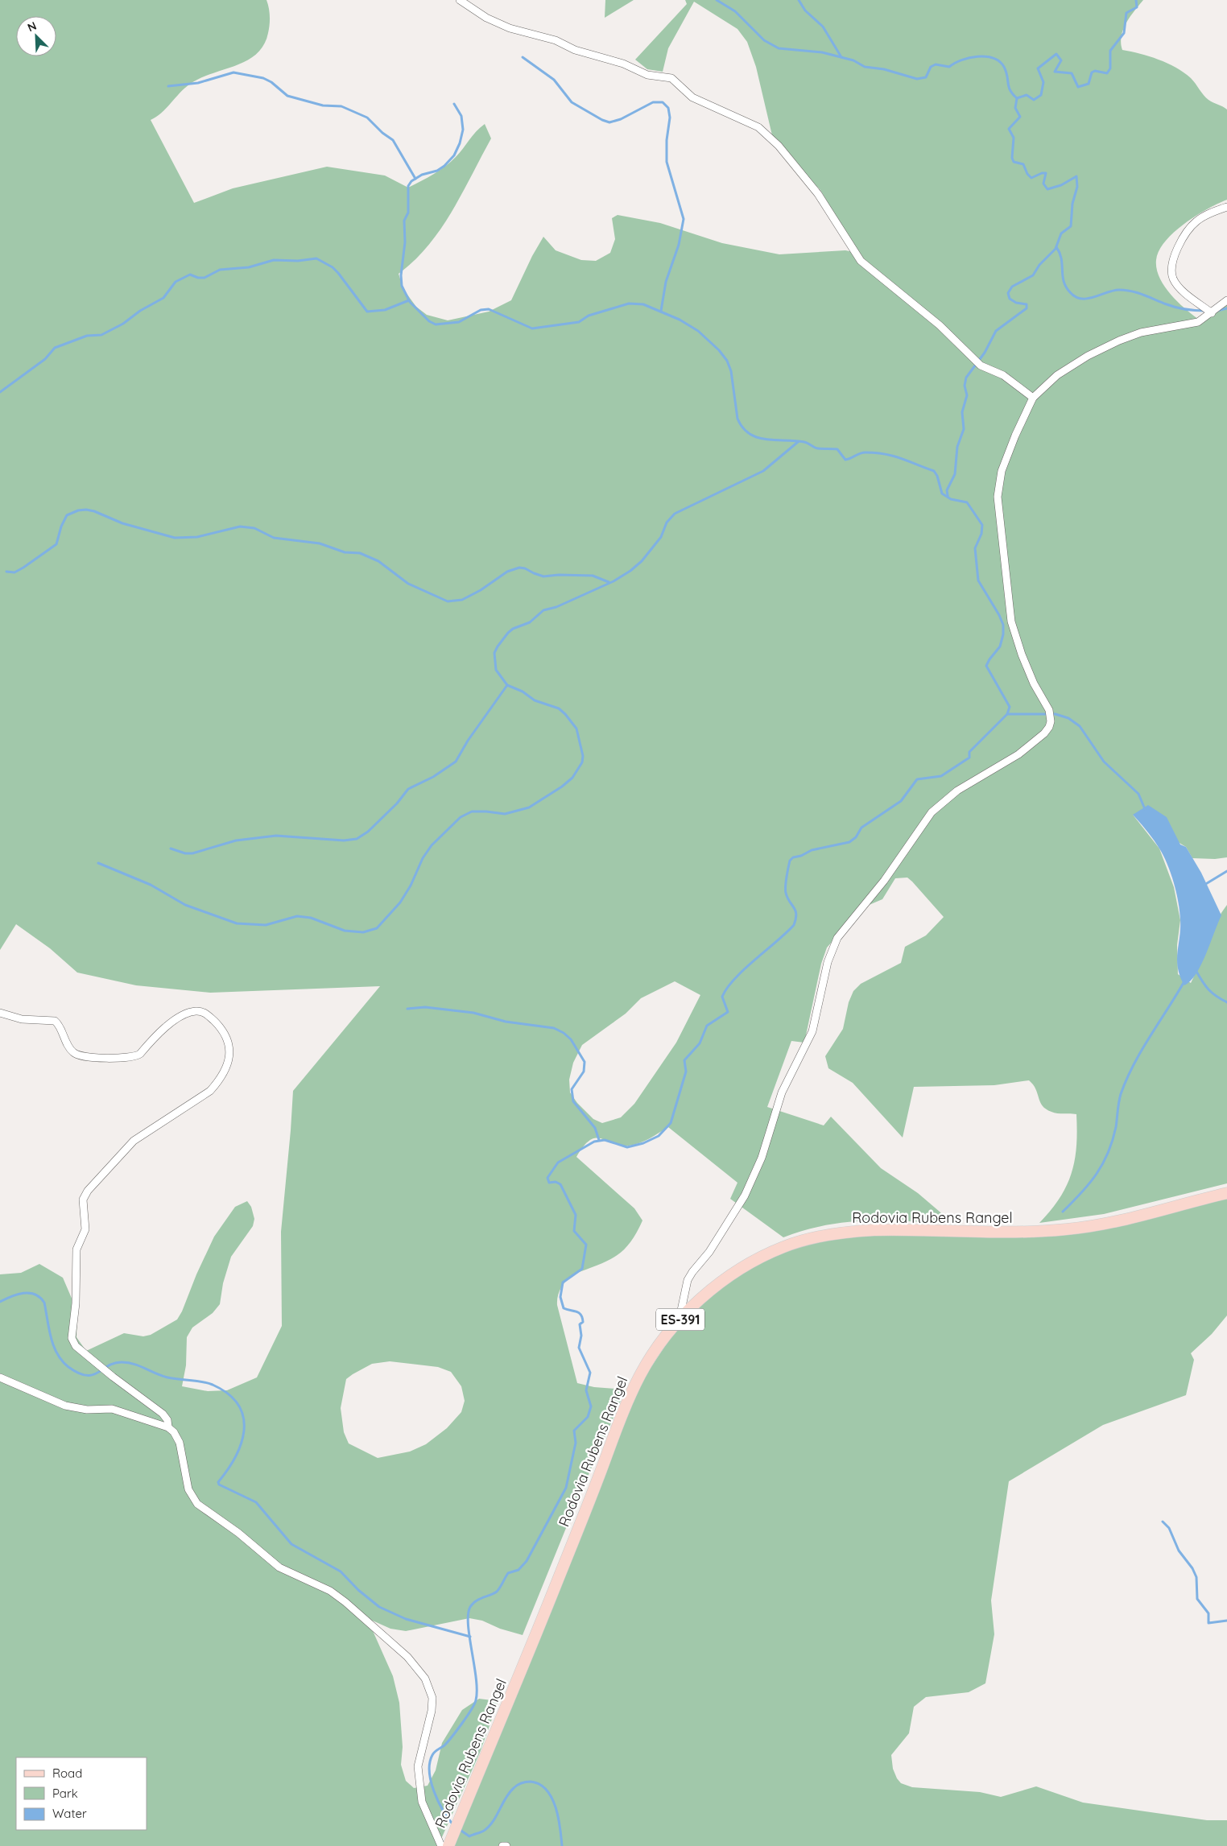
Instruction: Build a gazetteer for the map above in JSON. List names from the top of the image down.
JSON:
{
  "streets": {
    "main road": ["Rodovia Rubens Rangel", "ES-391"]
  },
  "legend": ["Road", "Park", "Water"],
  "north": "top left"
}
